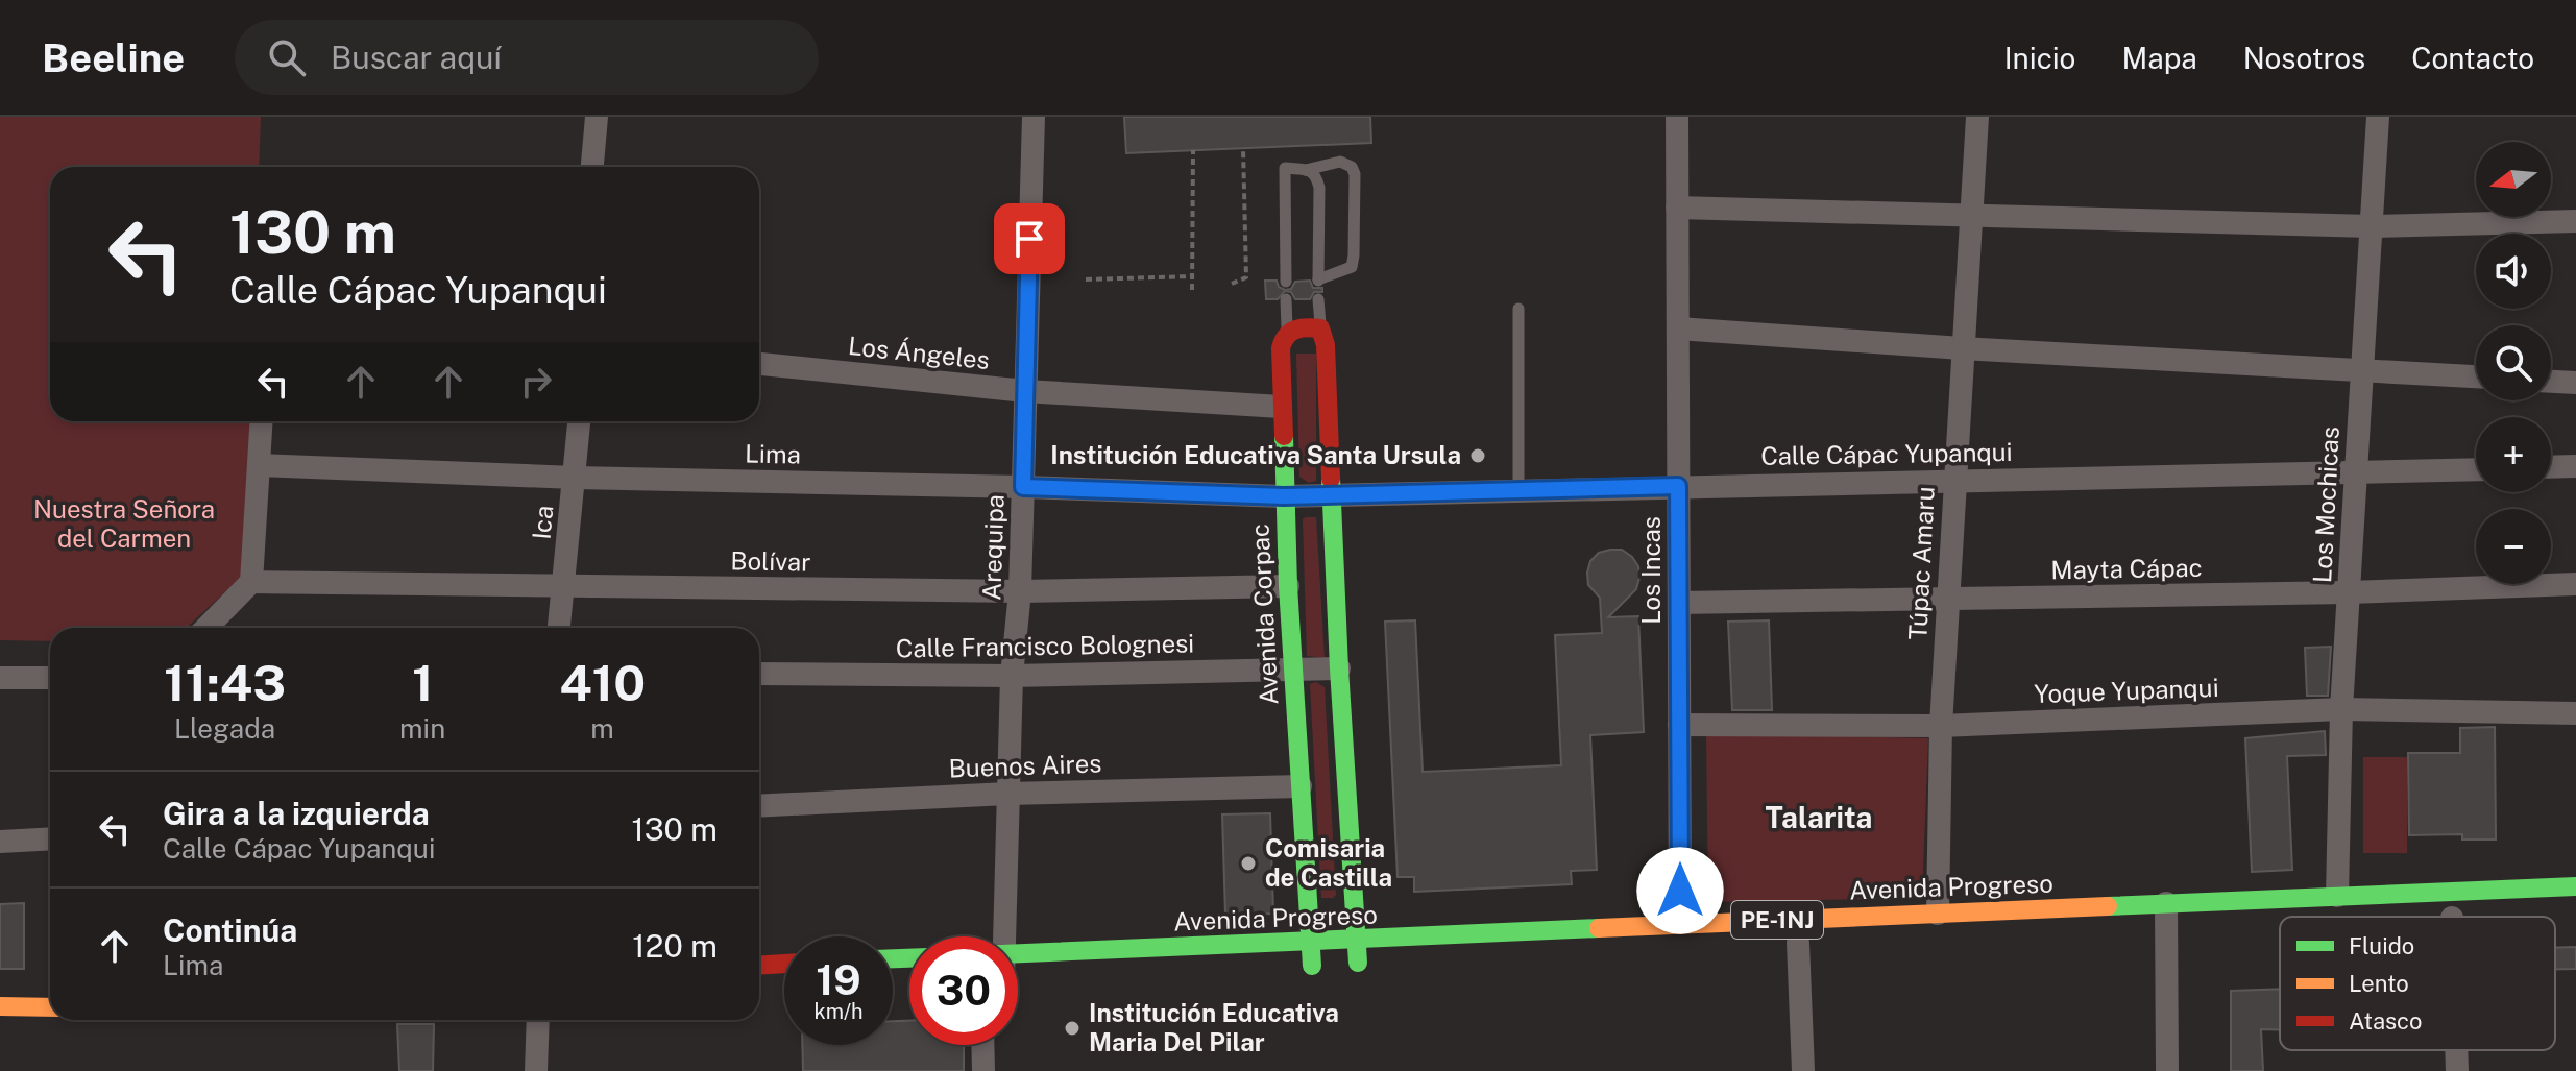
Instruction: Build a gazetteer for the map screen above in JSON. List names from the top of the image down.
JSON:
{
  "streets": {
    "main road": ["Avenida Corpac", "Avenida Progreso", "PE-1NJ"],
    "street": [
      "Los Ángeles",
      "Lima",
      "Calle Cápac Yupanqui",
      "Los Mochicas",
      "Ica",
      "Arequipa",
      "Bolívar",
      "Túpac Amaru",
      "Mayta Cápac",
      "Los Incas",
      "Calle Francisco Bolognesi",
      "Yoque Yupanqui",
      "Buenos Aires"
    ]
  },
  "crossings": [
    ["Los Ángeles", "Arequipa"],
    ["Los Ángeles", "Avenida Corpac"],
    ["Lima", "Calle Cápac Yupanqui"],
    ["Lima", "Ica"],
    ["Lima", "Arequipa"],
    ["Lima", "Avenida Corpac"],
    ["Calle Cápac Yupanqui", "Los Mochicas"],
    ["Calle Cápac Yupanqui", "Túpac Amaru"],
    ["Calle Cápac Yupanqui", "Los Incas"],
    ["Calle Cápac Yupanqui", "Avenida Corpac"],
    ["Los Mochicas", "Mayta Cápac"],
    ["Los Mochicas", "Yoque Yupanqui"],
    ["Los Mochicas", "Avenida Progreso"],
    ["Ica", "Bolívar"],
    ["Arequipa", "Bolívar"],
    ["Arequipa", "Calle Francisco Bolognesi"],
    ["Arequipa", "Buenos Aires"],
    ["Bolívar", "Avenida Corpac"],
    ["Túpac Amaru", "Mayta Cápac"],
    ["Túpac Amaru", "Yoque Yupanqui"],
    ["Túpac Amaru", "Avenida Progreso"],
    ["Mayta Cápac", "Los Incas"],
    ["Los Incas", "Yoque Yupanqui"],
    ["Los Incas", "Avenida Progreso"],
    ["Avenida Corpac", "Calle Francisco Bolognesi"],
    ["Avenida Corpac", "Buenos Aires"],
    ["Avenida Corpac", "Avenida Progreso"]
  ],
  "districts": ["Talarita"],
  "parks": ["Nuestra Señora del Carmen"],
  "places": ["Institución Educativa Santa Ursula", "Comisaria de Castilla", "Institución Educativa Maria Del Pilar"],
  "legend": ["Fluido", "Lento", "Atasco"],
  "north": "left",
  "page": {
    "header": "Beeline",
    "search": "Buscar aquí",
    "nav": [
      "Inicio",
      "Mapa",
      "Nosotros",
      "Contacto"
    ],
    "map_buttons": ["+", "−"],
    "turn": ["130 m", "Calle Cápac Yupanqui"],
    "eta": [
      "11:43",
      "Llegada",
      "1",
      "min",
      "410",
      "m"
    ],
    "list": [
      {
        "name": "Gira a la izquierda",
        "note": "Calle Cápac Yupanqui",
        "value": "130 m"
      },
      {
        "name": "Continúa",
        "note": "Lima",
        "value": "120 m"
      }
    ],
    "speed": "19 km/h",
    "limit": "30"
  }
}
